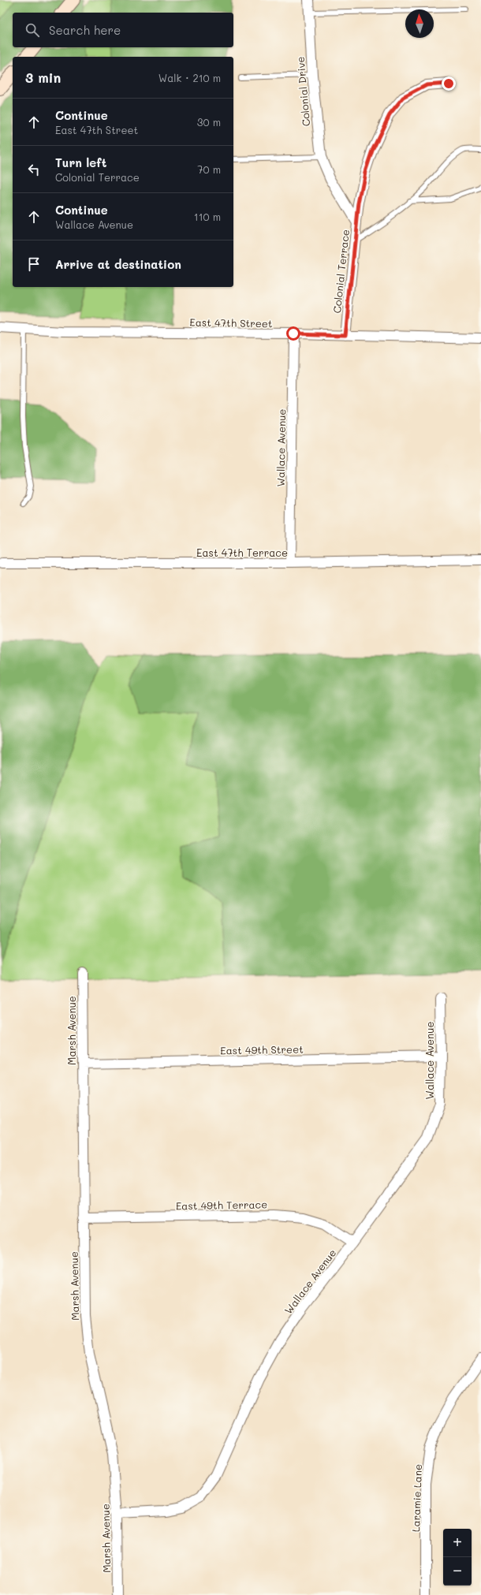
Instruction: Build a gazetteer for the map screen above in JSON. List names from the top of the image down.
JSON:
{
  "streets": {
    "street": [
      "Colonial Drive",
      "Colonial Terrace",
      "East 47th Street",
      "Wallace Avenue",
      "East 47th Terrace",
      "Marsh Avenue",
      "East 49th Street",
      "East 49th Terrace",
      "Laramie Lane"
    ]
  },
  "crossings": [
    ["Colonial Drive", "Colonial Terrace"],
    ["Colonial Terrace", "East 47th Street"],
    ["East 47th Street", "Wallace Avenue"],
    ["Wallace Avenue", "East 47th Terrace"],
    ["Wallace Avenue", "Marsh Avenue"],
    ["Wallace Avenue", "East 49th Street"],
    ["Wallace Avenue", "East 49th Terrace"],
    ["Marsh Avenue", "East 49th Street"],
    ["Marsh Avenue", "East 49th Terrace"]
  ],
  "north": "top",
  "page": {
    "search": "Search here",
    "heading": ["3 min", "Walk · 210 m"],
    "list": [
      ["Continue", "East 47th Street", "30 m"],
      ["Turn left", "Colonial Terrace", "70 m"],
      ["Continue", "Wallace Avenue", "110 m"],
      "Arrive at destination"
    ],
    "map_buttons": ["+", "−"]
  }
}
